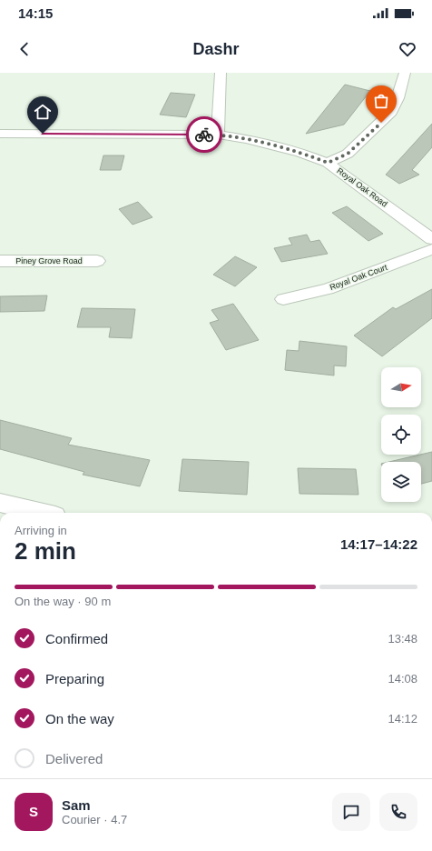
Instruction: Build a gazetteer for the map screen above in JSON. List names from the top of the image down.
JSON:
{
  "streets": {
    "street": ["Royal Oak Road", "Piney Grove Road", "Royal Oak Court"]
  },
  "north": "right",
  "page": {
    "status": "14:15",
    "header": "Dashr",
    "heading": ["2 min", "Arriving in", "14:17–14:22"],
    "panel": ["Sam", "Courier · 4.7"],
    "bar": "On the way · 90 m",
    "list": [
      ["Confirmed", "13:48"],
      ["Preparing", "14:08"],
      ["On the way", "14:12"],
      "Delivered"
    ],
    "round": "S"
  }
}
